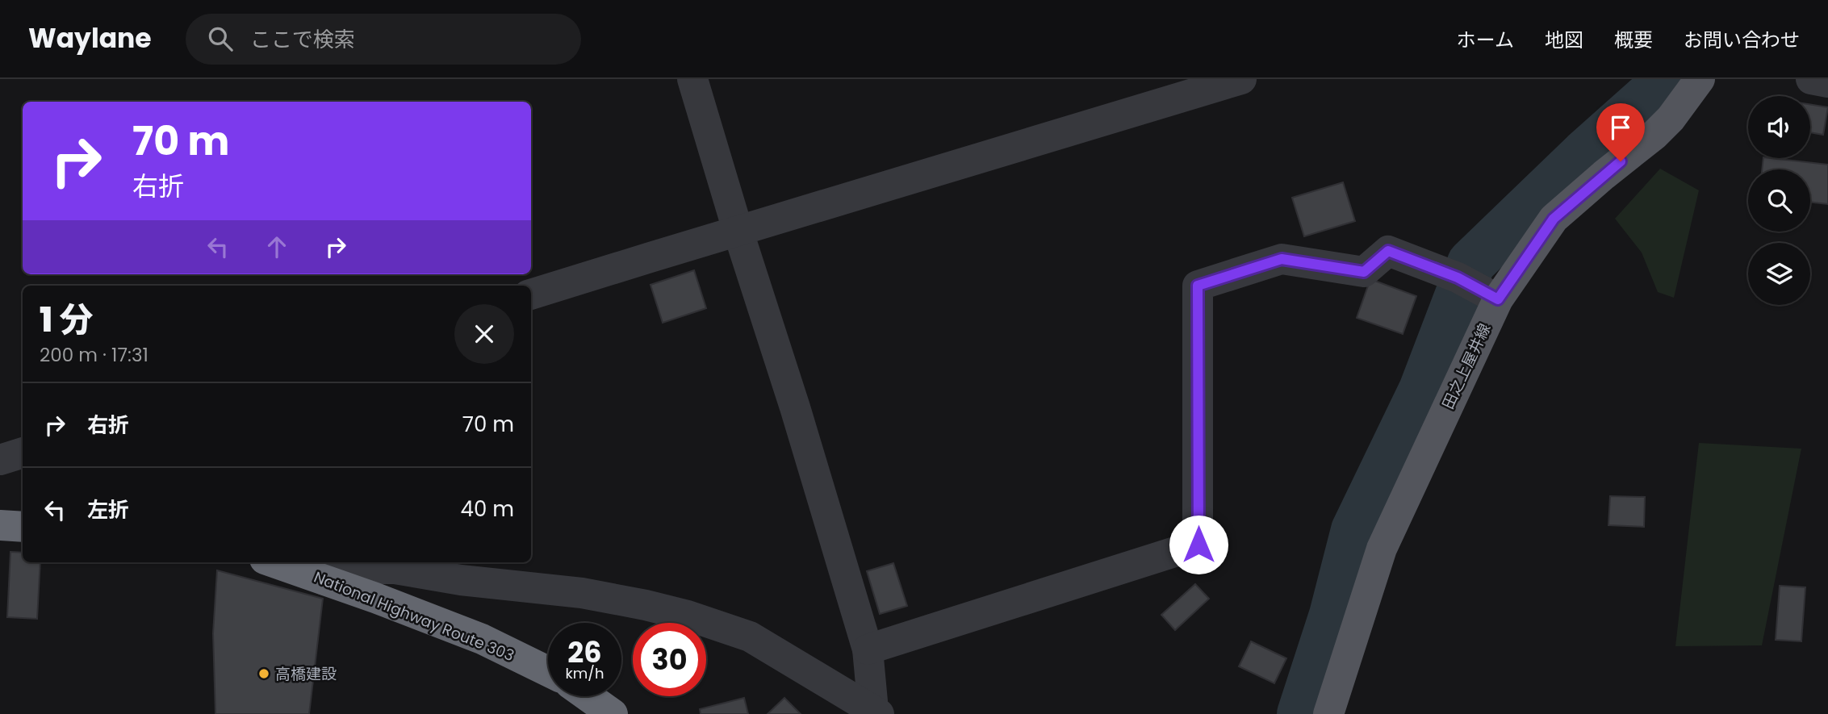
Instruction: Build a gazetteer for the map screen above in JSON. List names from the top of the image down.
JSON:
{
  "streets": {
    "highway": ["National Highway Route 303"],
    "main road": ["田之上屋井線"]
  },
  "places": ["高橋建設"],
  "page": {
    "header": "Waylane",
    "search": "ここで検索",
    "nav": [
      "ホーム",
      "地図",
      "概要",
      "お問い合わせ"
    ],
    "turn": ["70 m", "右折"],
    "heading": ["1 分", "200 m · 17:31"],
    "list": [
      {
        "name": "右折",
        "value": "70 m"
      },
      {
        "name": "左折",
        "value": "40 m"
      }
    ],
    "speed": "26 km/h",
    "limit": "30"
  }
}
